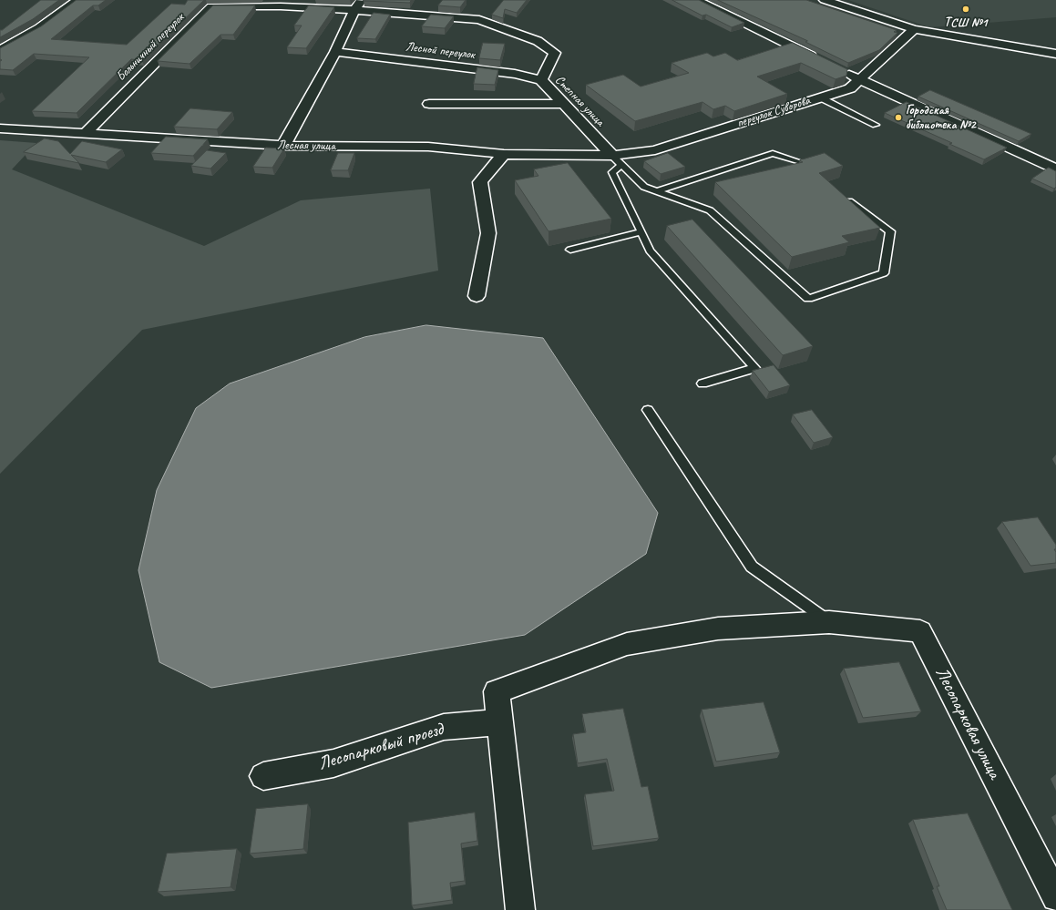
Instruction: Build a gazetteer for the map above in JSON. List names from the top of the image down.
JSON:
{
  "streets": {
    "street": [
      "Больничный переулок",
      "Лесной переулок",
      "Степная улица",
      "переулок Суворова",
      "Лесная улица",
      "Лесопарковая улица",
      "Лесопарковый проезд"
    ]
  },
  "crossings": [
    ["Больничный переулок", "Степная улица"],
    ["Больничный переулок", "Лесная улица"],
    ["Лесной переулок", "Степная улица"],
    ["Степная улица", "переулок Суворова"],
    ["Степная улица", "Лесная улица"],
    ["переулок Суворова", "Лесная улица"]
  ],
  "places": ["ТСШ №1", "Городская библиотека №2"]
}
